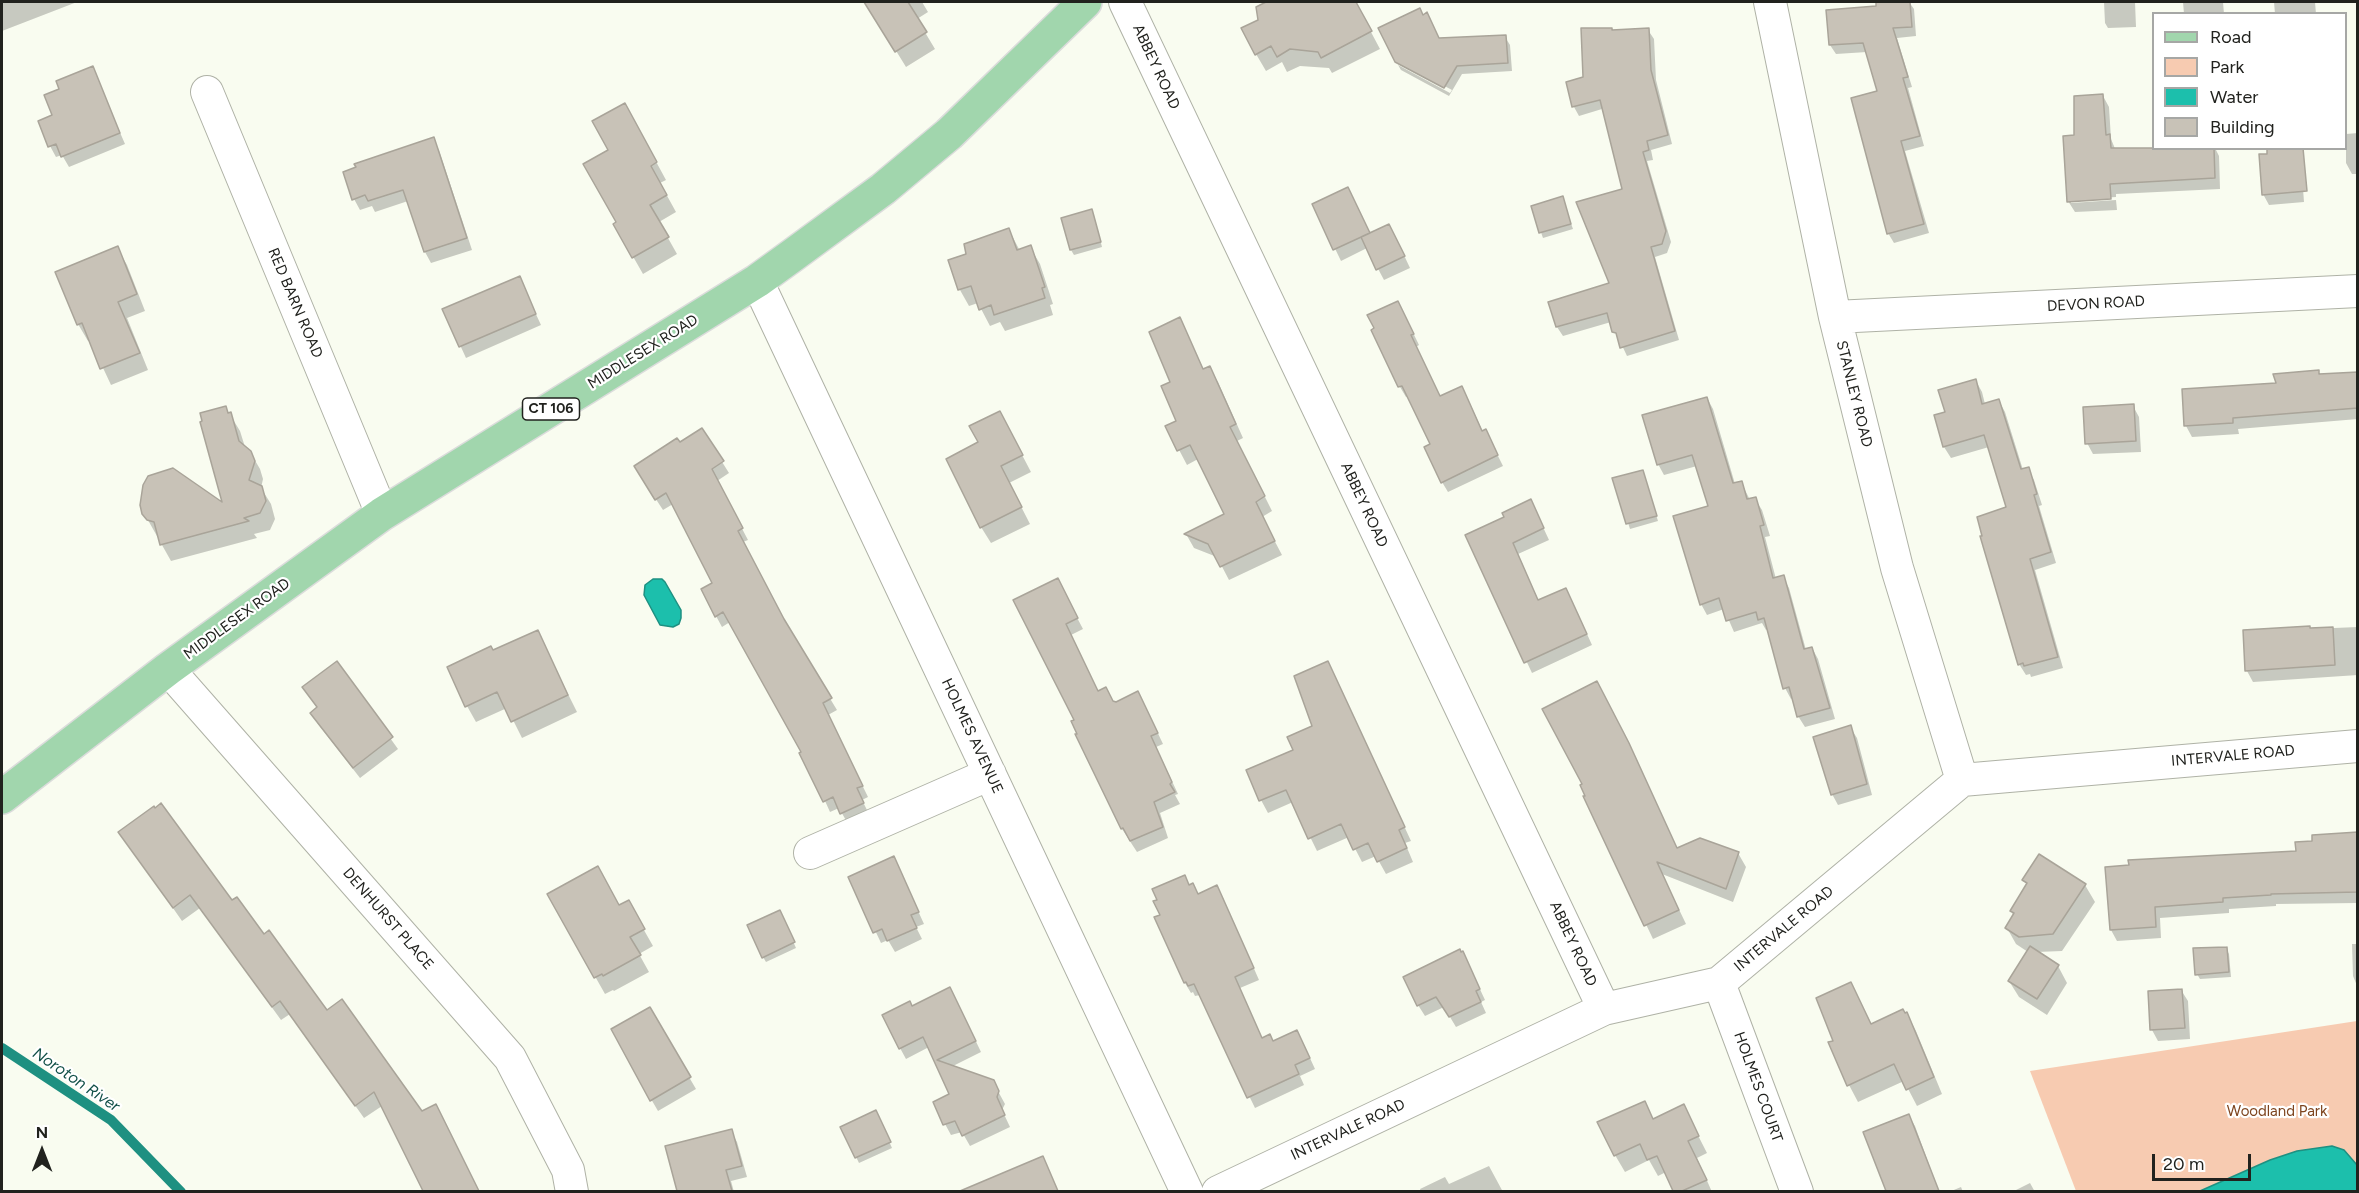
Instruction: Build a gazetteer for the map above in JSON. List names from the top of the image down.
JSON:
{
  "streets": {
    "main road": ["MIDDLESEX ROAD", "CT 106"],
    "street": [
      "ABBEY ROAD",
      "RED BARN ROAD",
      "DEVON ROAD",
      "STANLEY ROAD",
      "HOLMES AVENUE",
      "INTERVALE ROAD",
      "DENHURST PLACE",
      "HOLMES COURT"
    ]
  },
  "crossings": [
    ["ABBEY ROAD", "INTERVALE ROAD"],
    ["RED BARN ROAD", "MIDDLESEX ROAD"],
    ["DEVON ROAD", "STANLEY ROAD"],
    ["MIDDLESEX ROAD", "HOLMES AVENUE"],
    ["MIDDLESEX ROAD", "DENHURST PLACE"],
    ["STANLEY ROAD", "INTERVALE ROAD"],
    ["INTERVALE ROAD", "HOLMES COURT"]
  ],
  "water": ["Noroton River"],
  "parks": ["Woodland Park"],
  "legend": [
    "Road",
    "Park",
    "Water",
    "Building"
  ],
  "scale_bar": "20 m",
  "north": "top"
}
